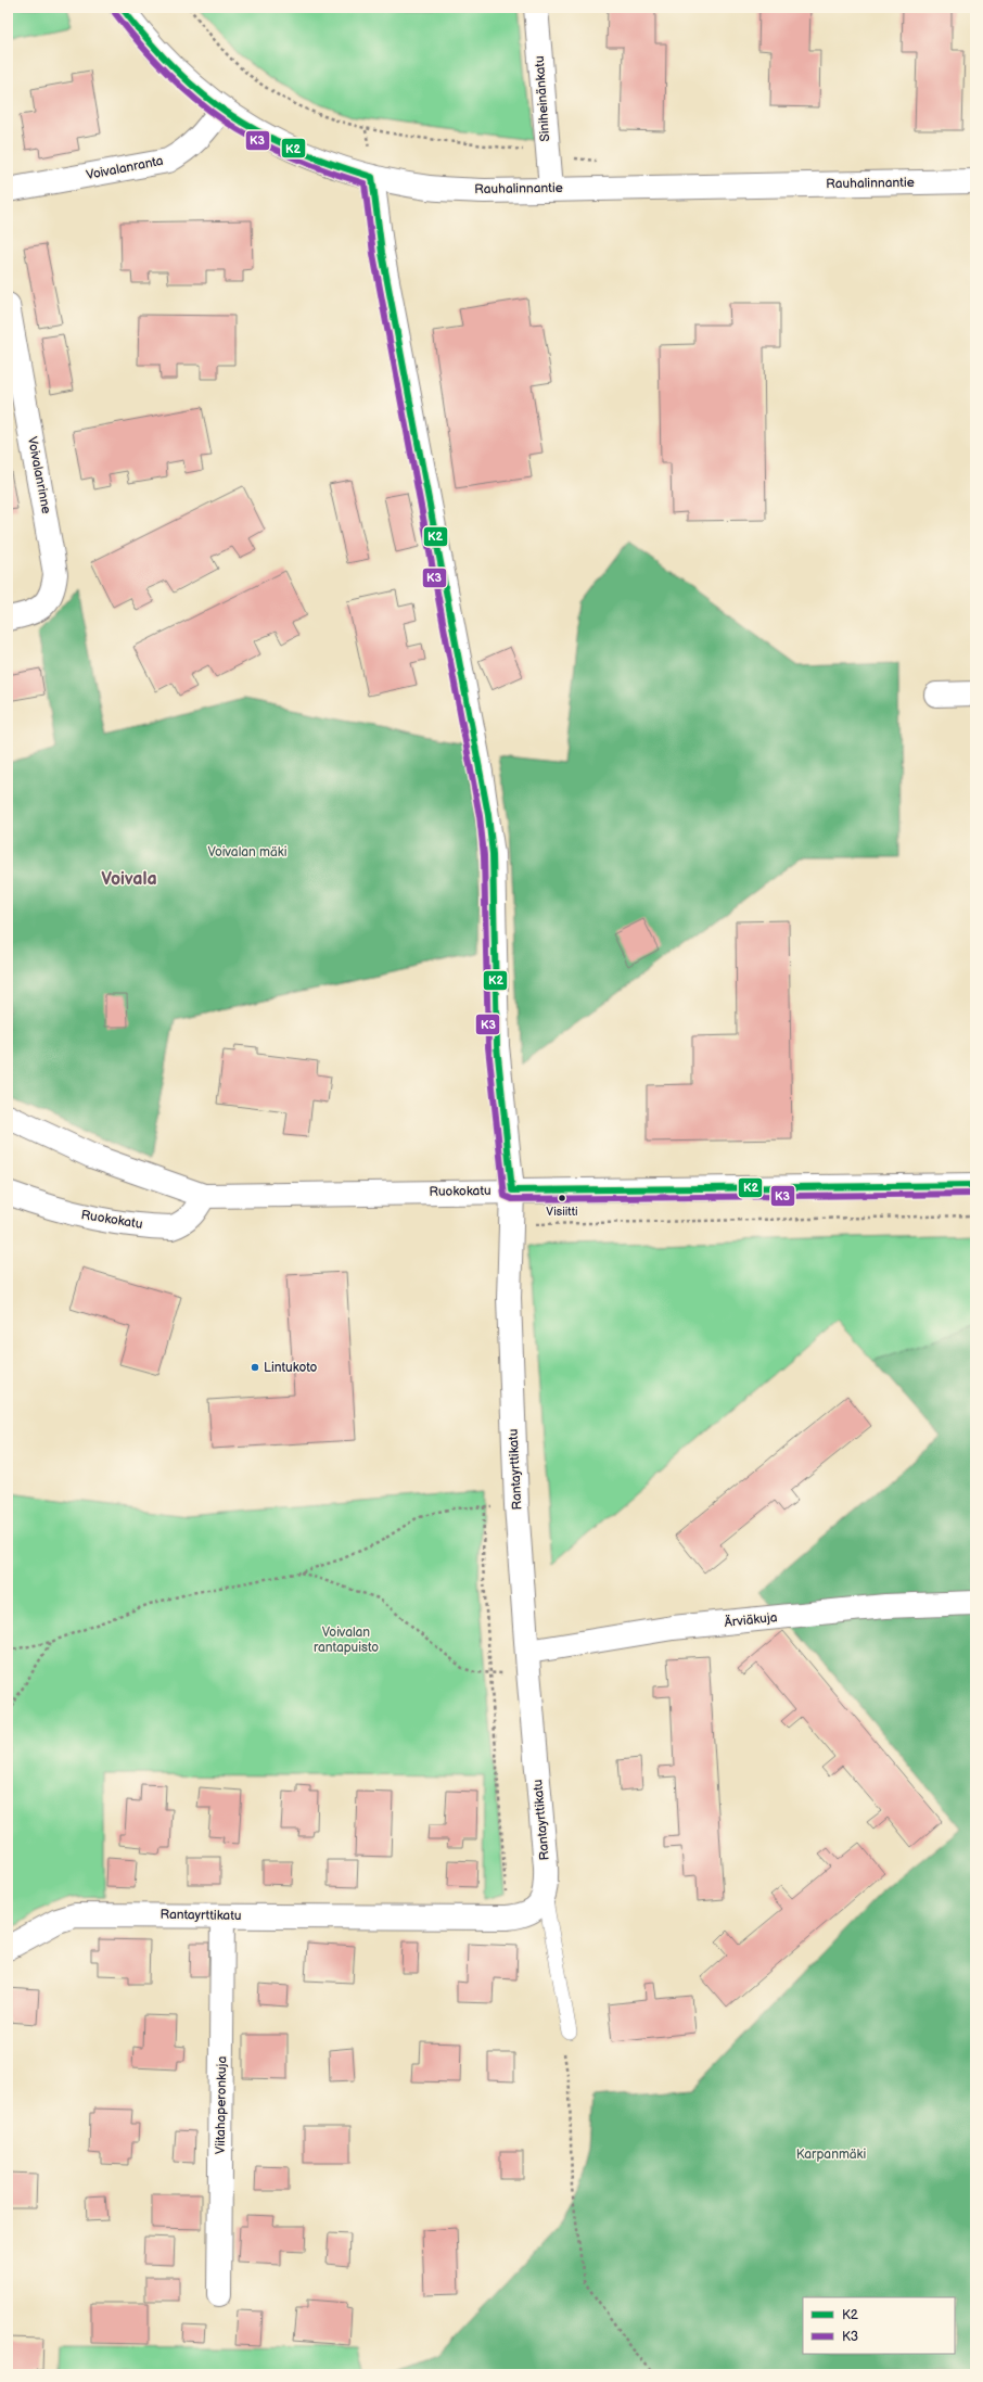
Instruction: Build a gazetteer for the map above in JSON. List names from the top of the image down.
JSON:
{
  "streets": {
    "street": [
      "Siniheinänkatu",
      "Voivalanranta",
      "Rauhalinnantie",
      "Voivalanrinne",
      "Ruokokatu",
      "Rantayrttikatu",
      "Ärviäkuja",
      "Viitahaperonkuja"
    ]
  },
  "crossings": [
    ["Siniheinänkatu", "Rauhalinnantie"],
    ["Voivalanranta", "Rauhalinnantie"],
    ["Rauhalinnantie", "Rantayrttikatu"],
    ["Ruokokatu", "Rantayrttikatu"],
    ["Rantayrttikatu", "Ärviäkuja"],
    ["Rantayrttikatu", "Viitahaperonkuja"]
  ],
  "districts": ["Voivala"],
  "parks": ["Voivalan mäki", "Voivalan rantapuisto", "Karpanmäki"],
  "places": ["Visiitti", "Lintukoto"],
  "lines": ["transit line K2", "transit line K3"],
  "legend": ["K2", "K3"]
}
